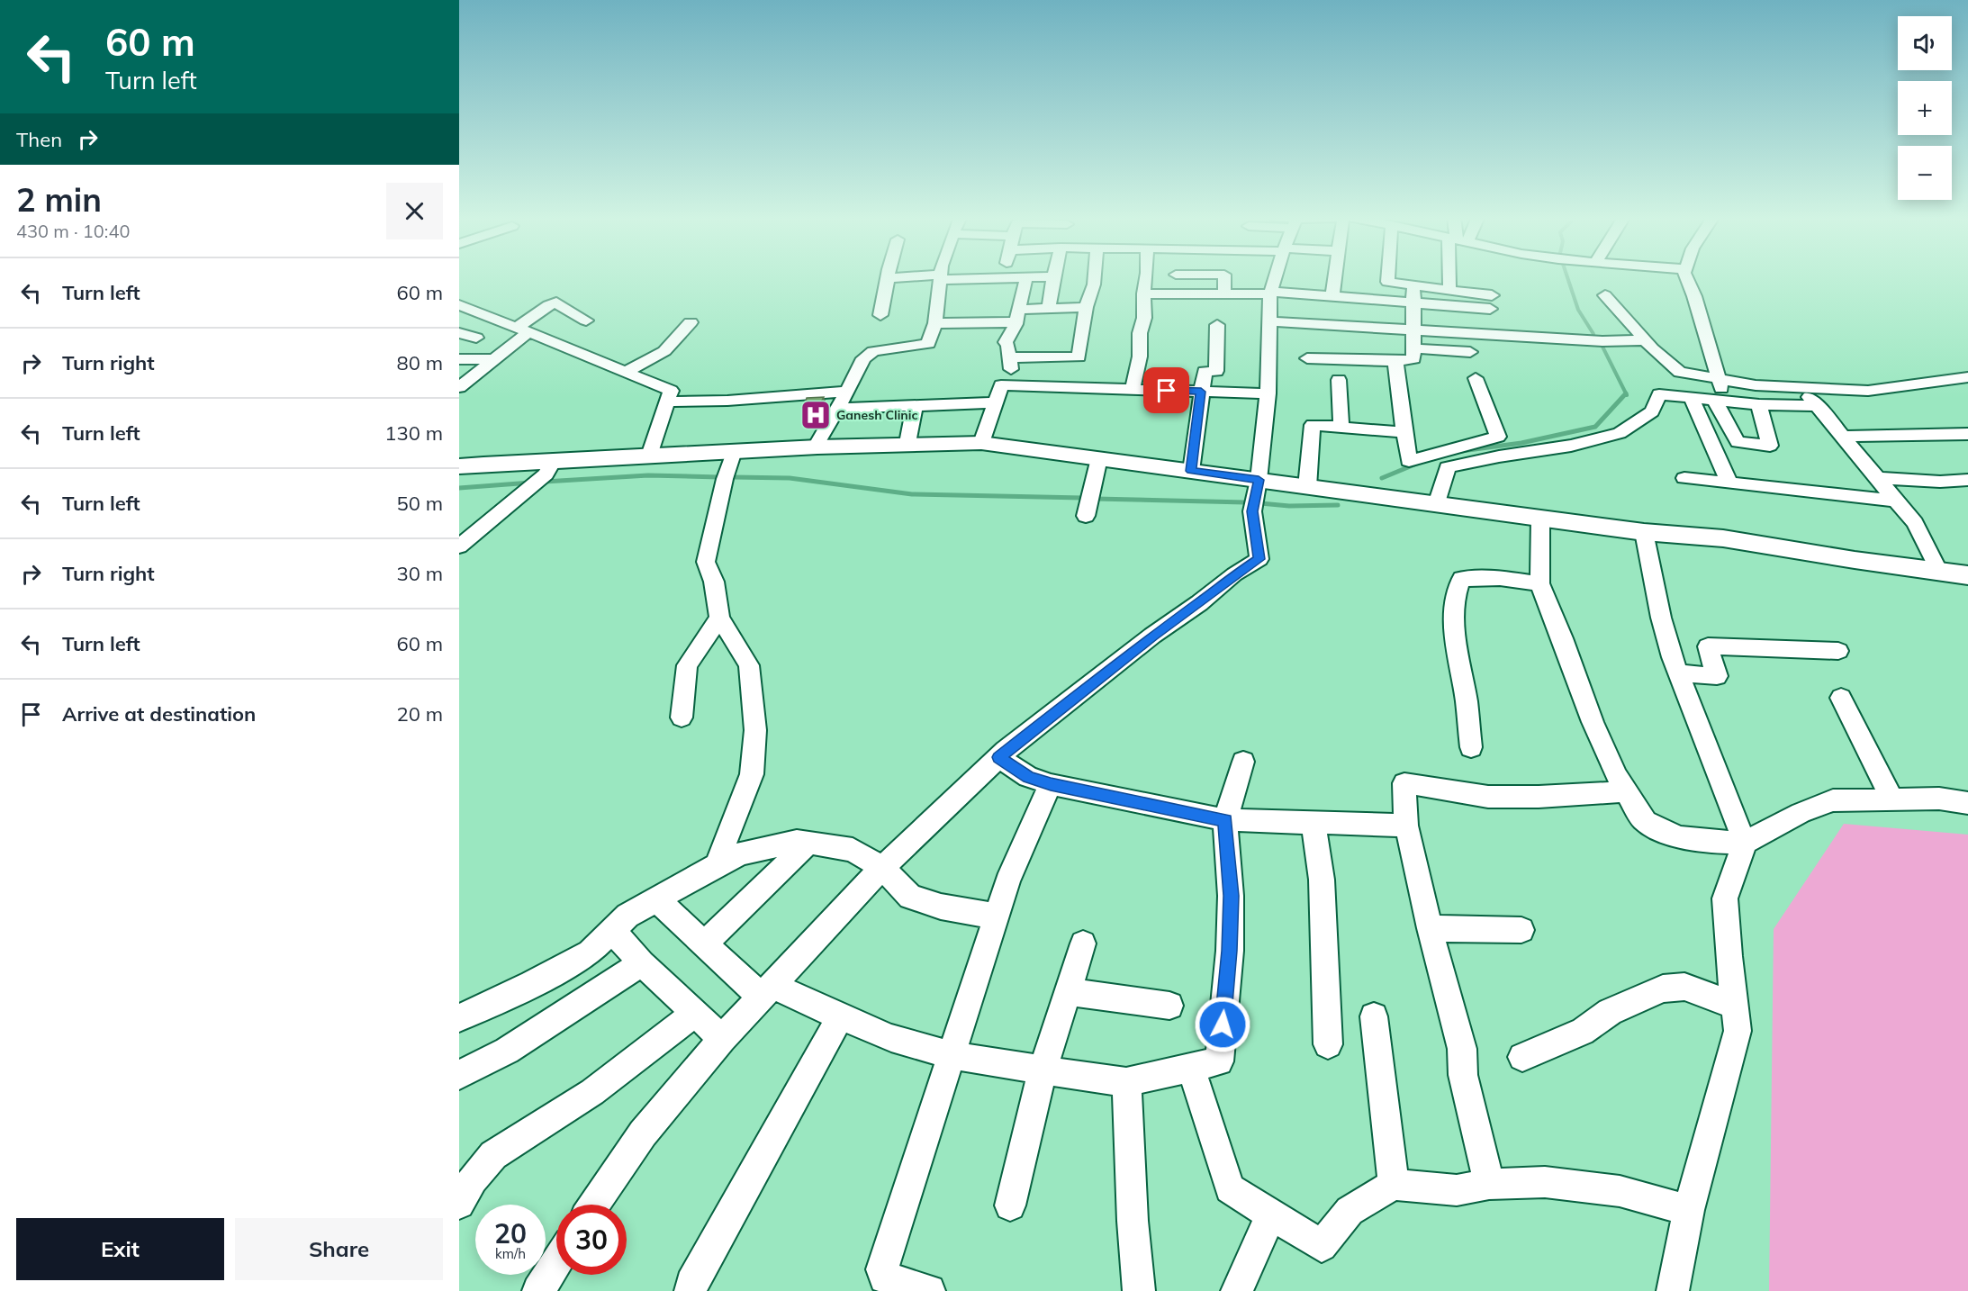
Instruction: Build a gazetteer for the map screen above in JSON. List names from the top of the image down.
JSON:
{
  "places": {
    "hospital": ["Ganesh Clinic"]
  },
  "page": {
    "turn": ["60 m", "Turn left"],
    "map_buttons": ["+", "−"],
    "then": "Then",
    "heading": ["2 min", "430 m · 10:40"],
    "list": [
      {
        "name": "Turn left",
        "value": "60 m"
      },
      {
        "name": "Turn right",
        "value": "80 m"
      },
      {
        "name": "Turn left",
        "value": "130 m"
      },
      {
        "name": "Turn left",
        "value": "50 m"
      },
      {
        "name": "Turn right",
        "value": "30 m"
      },
      {
        "name": "Turn left",
        "value": "60 m"
      },
      {
        "name": "Arrive at destination",
        "value": "20 m"
      }
    ],
    "speed": "20 km/h",
    "limit": "30",
    "buttons": ["Exit", "Share"]
  }
}
